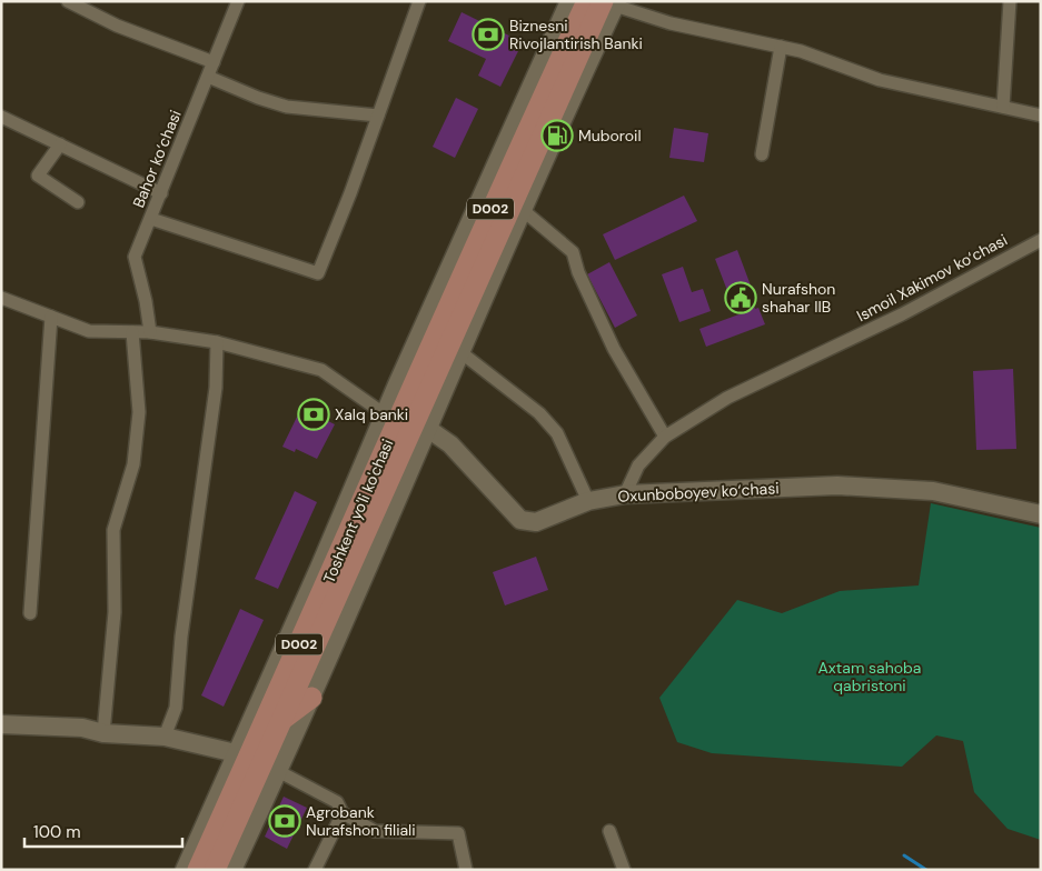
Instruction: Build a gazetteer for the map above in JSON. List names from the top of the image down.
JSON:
{
  "streets": {
    "main road": ["D002", "Toshkent yo'li ko'chasi"],
    "street": ["Bahor ko‘chasi", "Ismoil Xakimov ko‘chasi", "Oxunboboyev ko‘chasi"]
  },
  "crossings": [
    ["Ismoil Xakimov ko‘chasi", "Oxunboboyev ko‘chasi"],
    ["Oxunboboyev ko‘chasi", "Toshkent yo'li ko'chasi"]
  ],
  "parks": ["Axtam sahoba qabristoni"],
  "places": {
    "bank": ["Biznesni Rivojlantirish Banki", "Xalq banki", "Agrobank Nurafshon filiali"],
    "fuel station": ["Muboroil"],
    "public building": ["Nurafshon shahar IIB"]
  },
  "scale_bar": "100 m"
}
